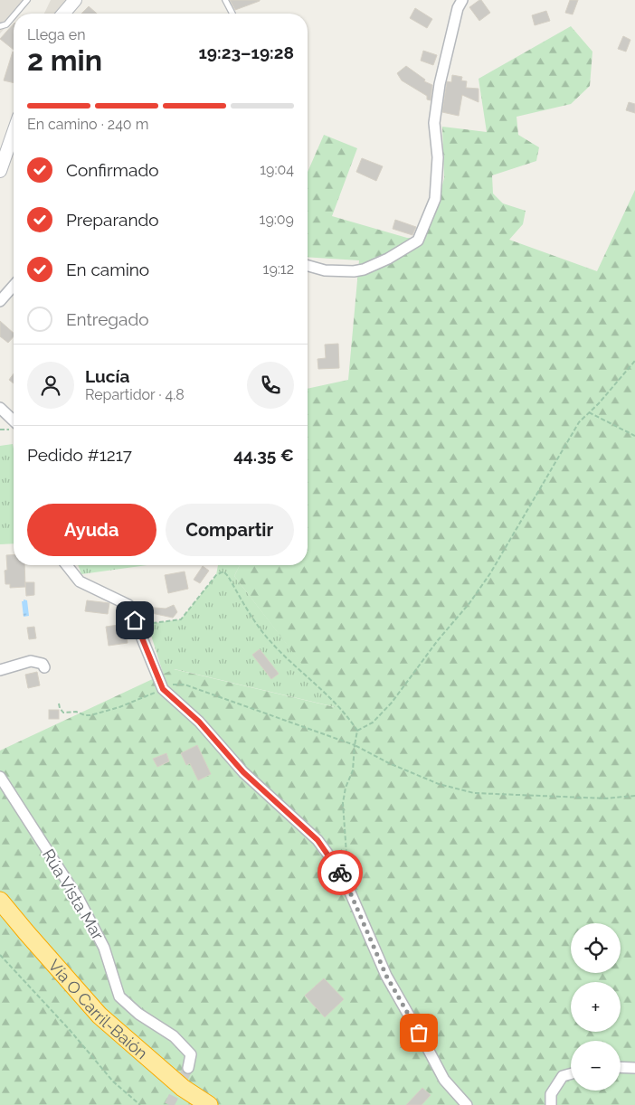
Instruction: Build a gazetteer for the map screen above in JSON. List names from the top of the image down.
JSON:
{
  "streets": {
    "highway": ["Vía O Carril-Baión"],
    "street": ["Rúa Vista Mar"]
  },
  "page": {
    "heading": ["2 min", "Llega en", "19:23–19:28"],
    "panel": [
      "Lucía",
      "Repartidor · 4.8",
      "Pedido #1217",
      "44.35 €"
    ],
    "bar": "En camino · 240 m",
    "list": [
      ["Confirmado", "19:04"],
      ["Preparando", "19:09"],
      ["En camino", "19:12"],
      "Entregado"
    ],
    "buttons": ["Ayuda", "Compartir"],
    "map_buttons": ["+", "−"]
  }
}
